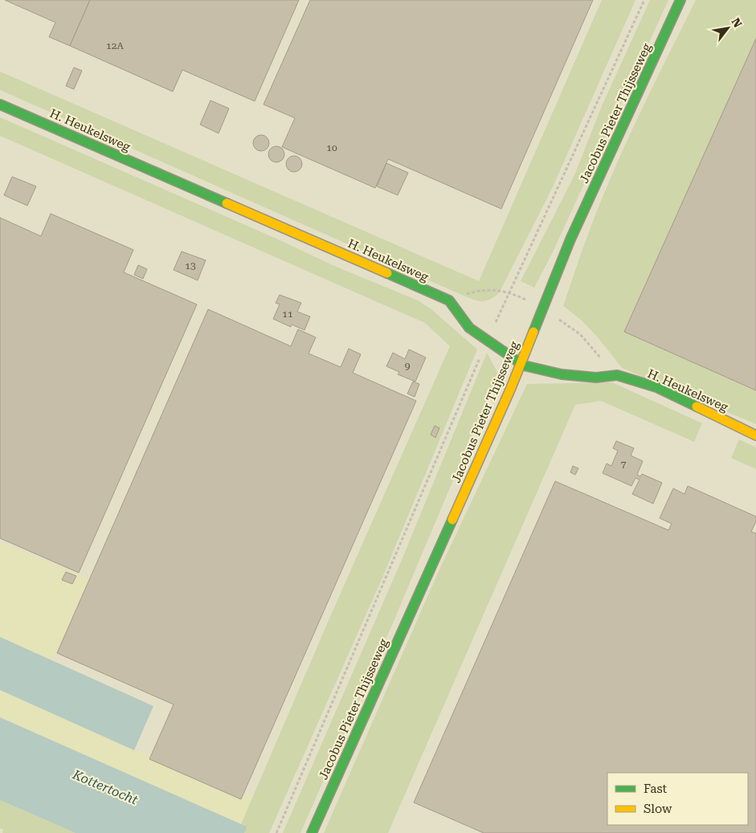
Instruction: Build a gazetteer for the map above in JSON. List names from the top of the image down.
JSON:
{
  "streets": {
    "street": ["Jacobus Pieter Thijsseweg", "H. Heukelsweg"]
  },
  "crossings": [
    ["Jacobus Pieter Thijsseweg", "H. Heukelsweg"]
  ],
  "water": ["Kottertocht"],
  "house_numbers": [
    "12A",
    "10",
    "13",
    "11",
    "9",
    "7"
  ],
  "legend": ["Fast", "Slow"],
  "north": "top right"
}
